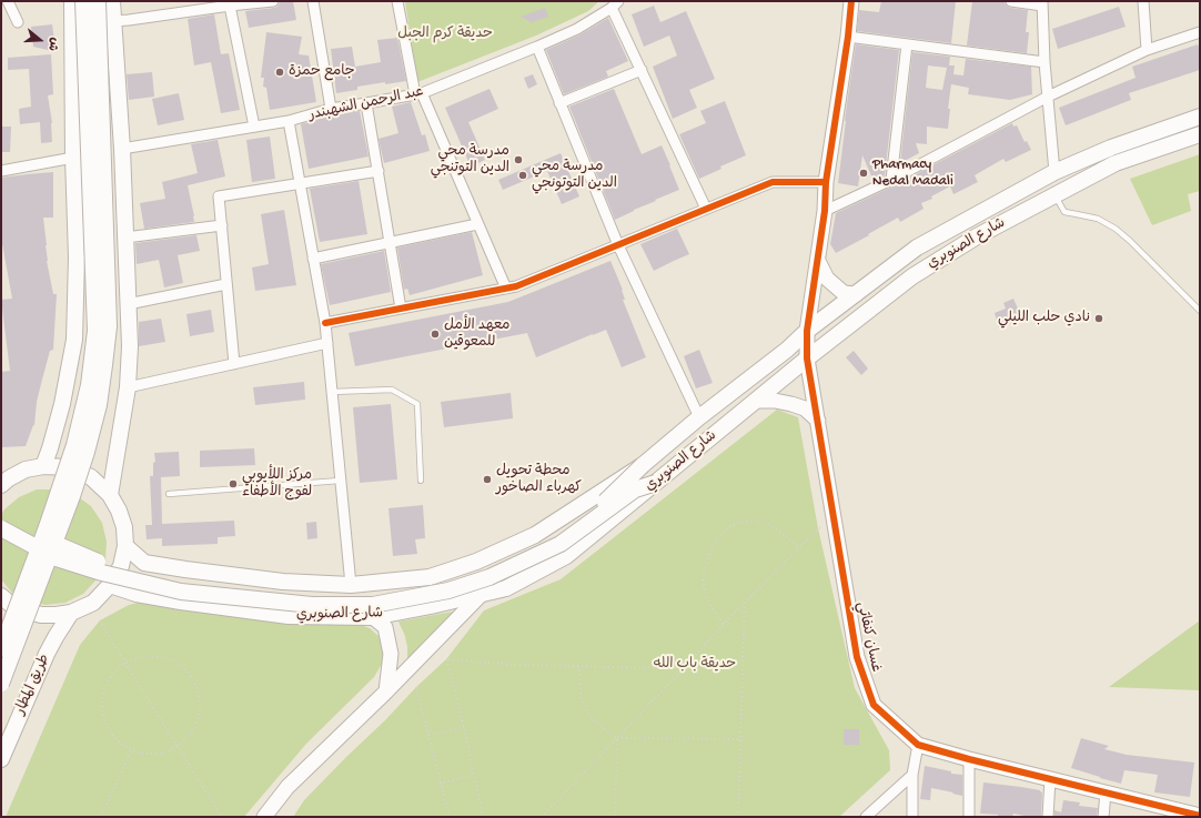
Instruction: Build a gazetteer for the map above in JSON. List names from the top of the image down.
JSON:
{
  "streets": {
    "main road": ["شارع الصنوبري", "طريق المطار"],
    "street": ["عبد الرحمن الشهبندر", "غسان كنفاتي"]
  },
  "crossings": [
    ["شارع الصنوبري", "غسان كنفاتي"]
  ],
  "parks": ["حديقة كرم الجبل", "حديقة باب الله"],
  "places": [
    "جامع حمزة",
    "مدرسة محي الدين التوتنجي",
    "Pharmacy Nedal Madali",
    "مدرسة محي الدين التوتونجي",
    "نادي حلب الليلي",
    "معهد الأمل للمعوقين",
    "محطة تحويل كهرباء الصاخور",
    "مركز اللأيوبي لفوج الأطفاء"
  ],
  "north": "right"
}
